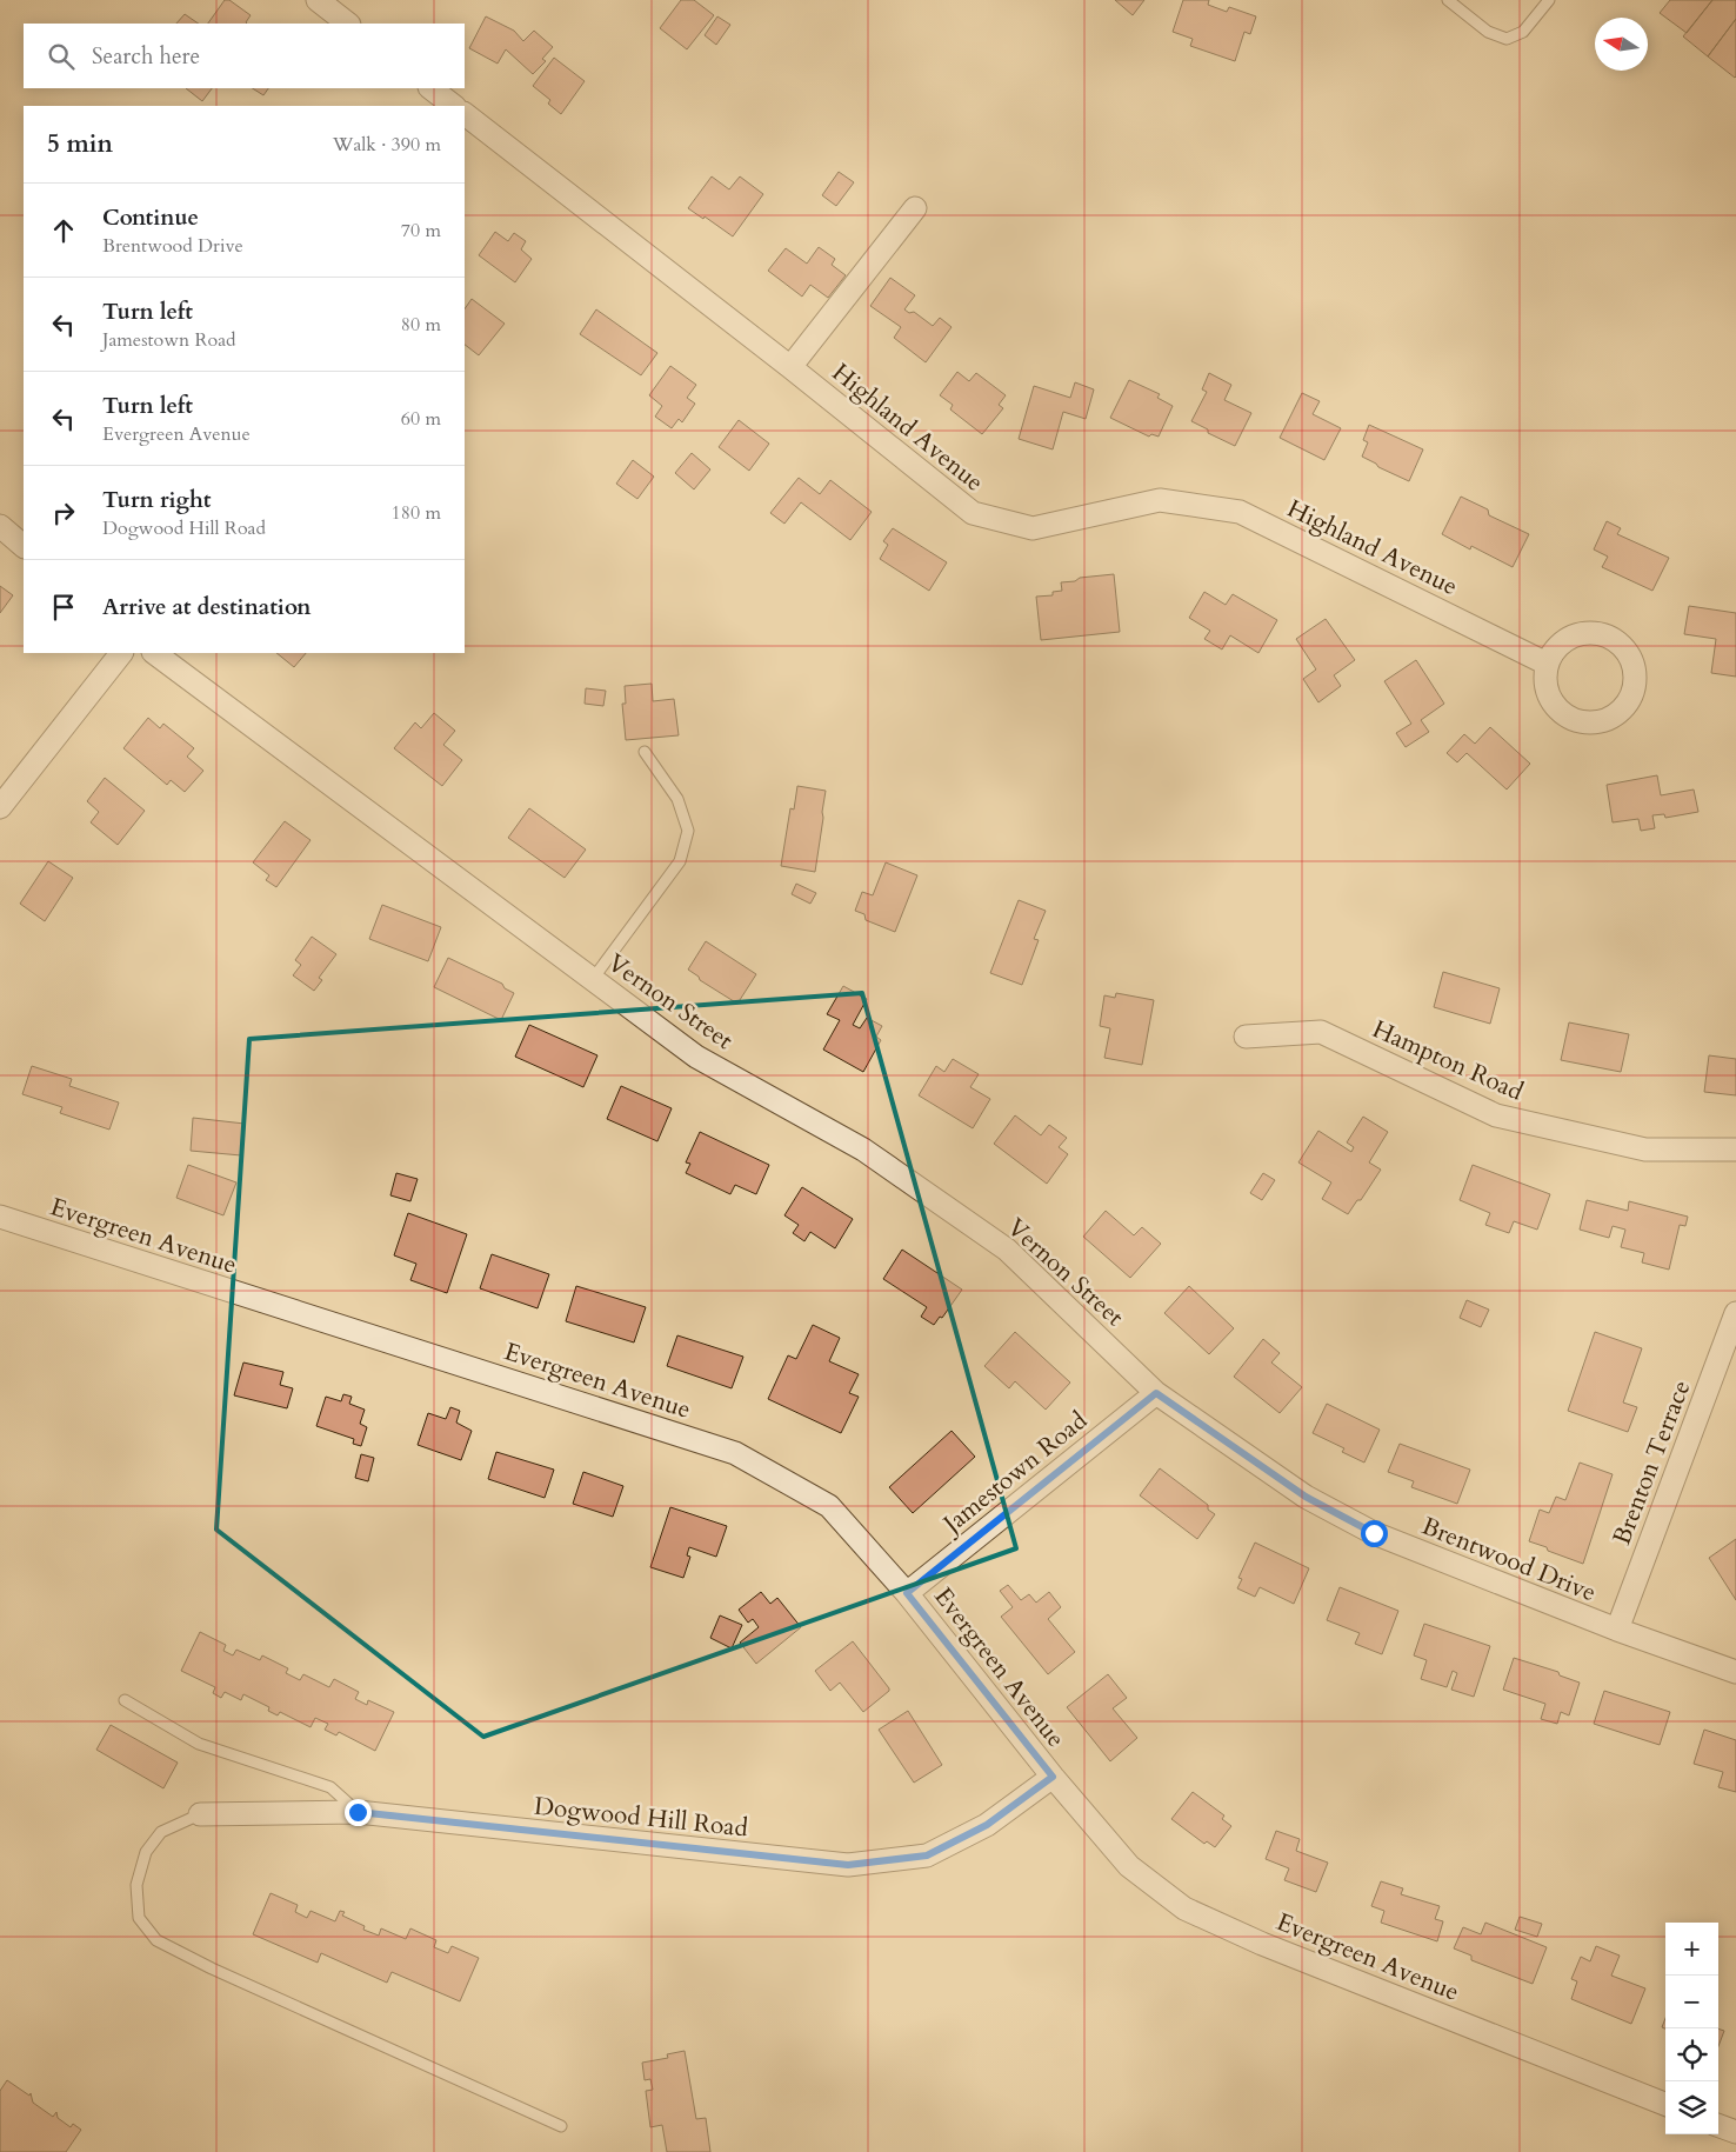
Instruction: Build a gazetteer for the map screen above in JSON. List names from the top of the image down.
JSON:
{
  "streets": {
    "street": [
      "Highland Avenue",
      "Vernon Street",
      "Hampton Road",
      "Evergreen Avenue",
      "Brenton Terrace",
      "Jamestown Road",
      "Brentwood Drive",
      "Dogwood Hill Road"
    ]
  },
  "crossings": [
    ["Vernon Street", "Jamestown Road"],
    ["Vernon Street", "Brentwood Drive"],
    ["Evergreen Avenue", "Jamestown Road"],
    ["Evergreen Avenue", "Dogwood Hill Road"],
    ["Brenton Terrace", "Brentwood Drive"],
    ["Jamestown Road", "Brentwood Drive"]
  ],
  "north": "left",
  "page": {
    "search": "Search here",
    "heading": ["5 min", "Walk · 390 m"],
    "list": [
      ["Continue", "Brentwood Drive", "70 m"],
      ["Turn left", "Jamestown Road", "80 m"],
      ["Turn left", "Evergreen Avenue", "60 m"],
      ["Turn right", "Dogwood Hill Road", "180 m"],
      "Arrive at destination"
    ],
    "map_buttons": ["+", "−"]
  }
}
